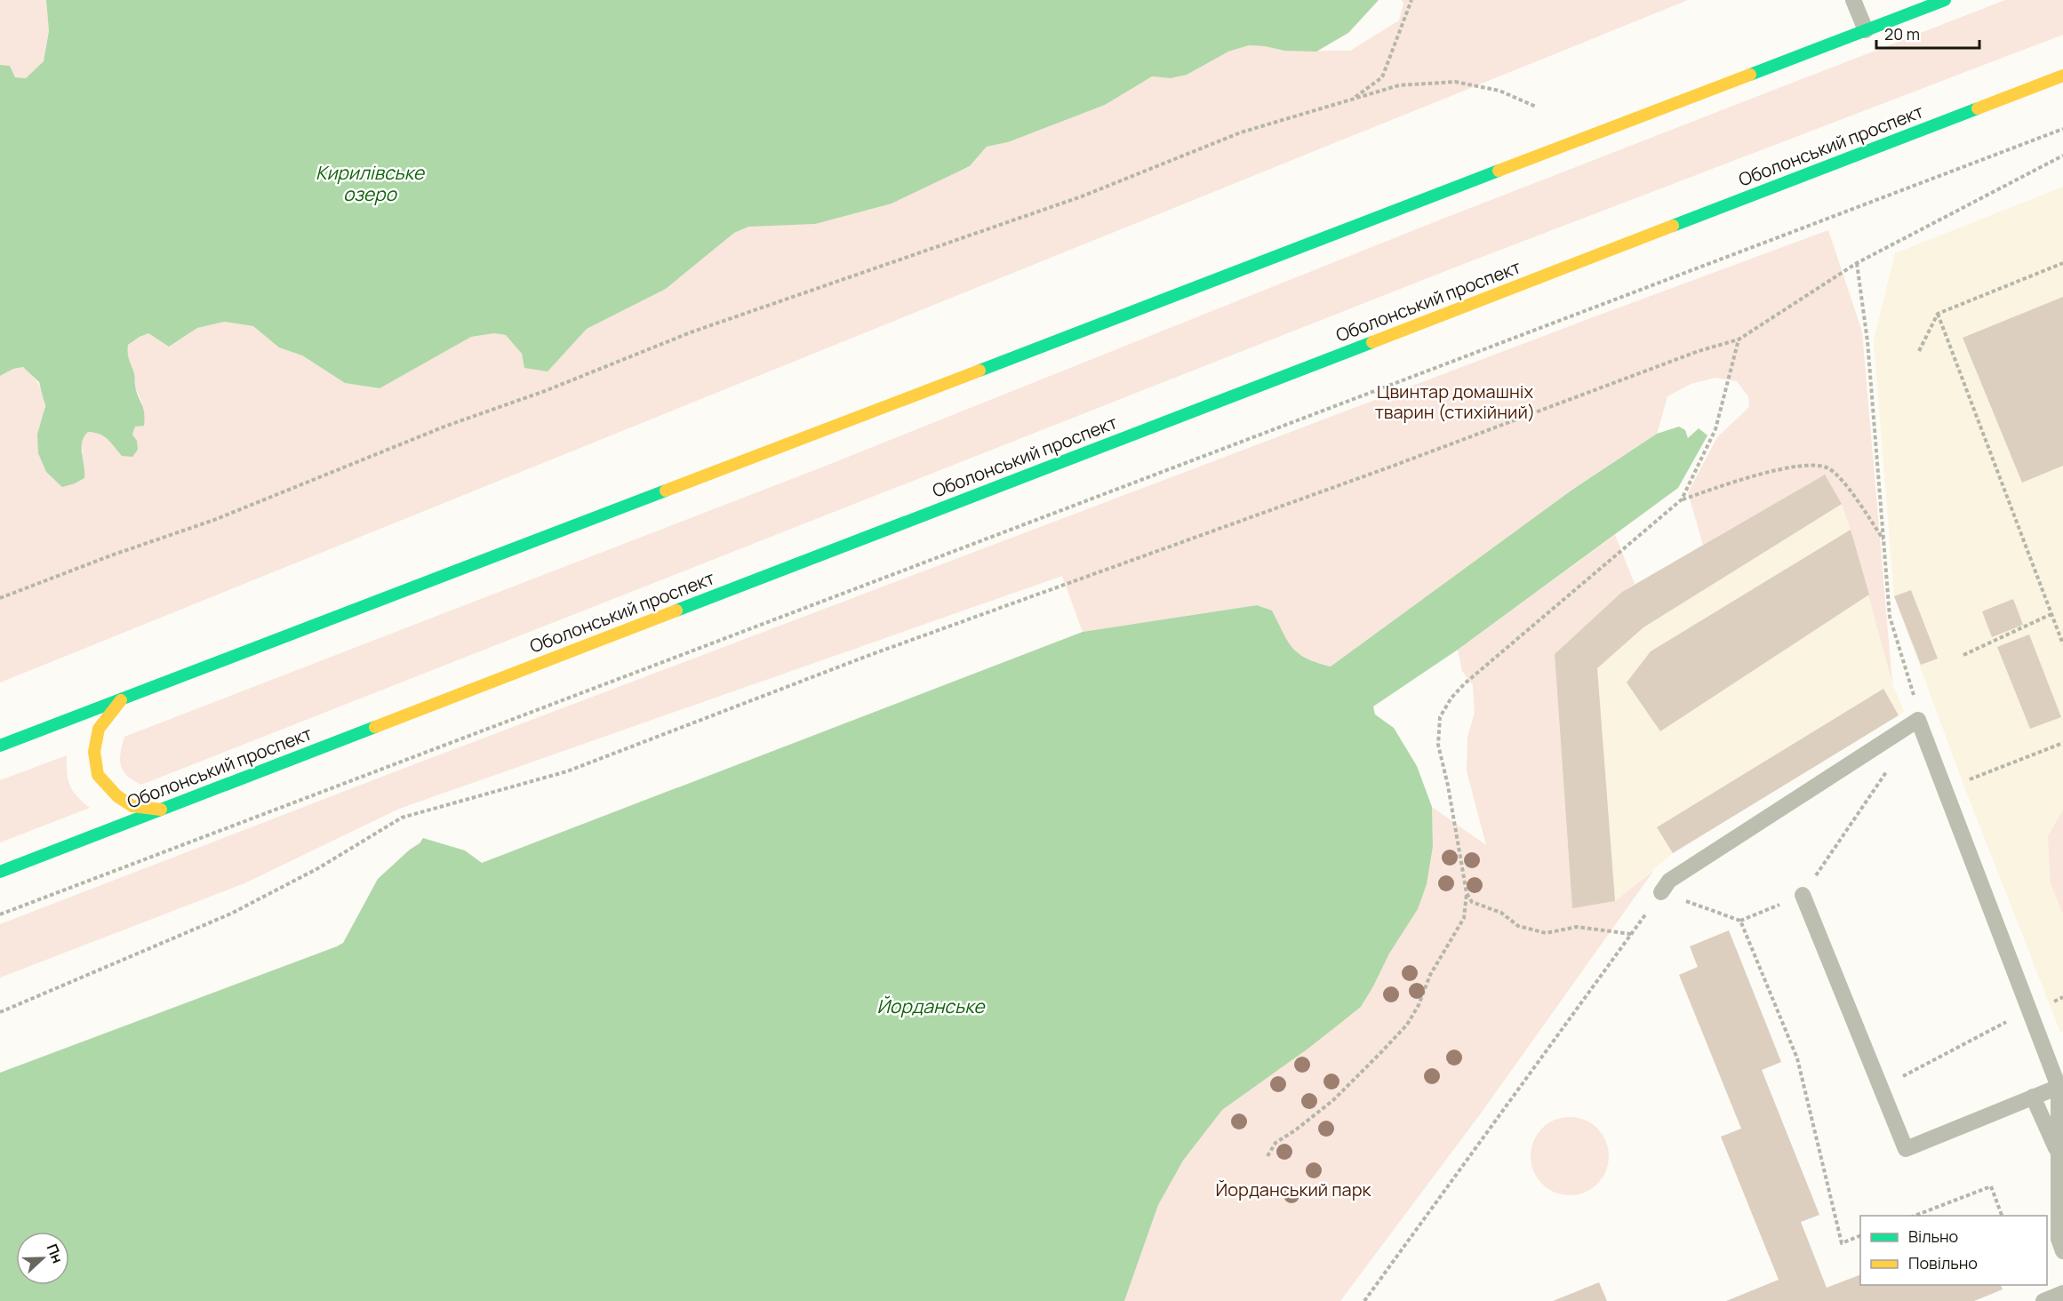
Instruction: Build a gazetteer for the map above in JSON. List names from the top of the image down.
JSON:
{
  "streets": {
    "main road": ["Оболонський проспект"]
  },
  "water": ["Кирилівське озеро", "Йорданське"],
  "parks": ["Цвинтар домашніх тварин (стихійний)", "Йорданський парк"],
  "legend": ["Вільно", "Повільно"],
  "scale_bar": "20 m",
  "north": "right"
}
